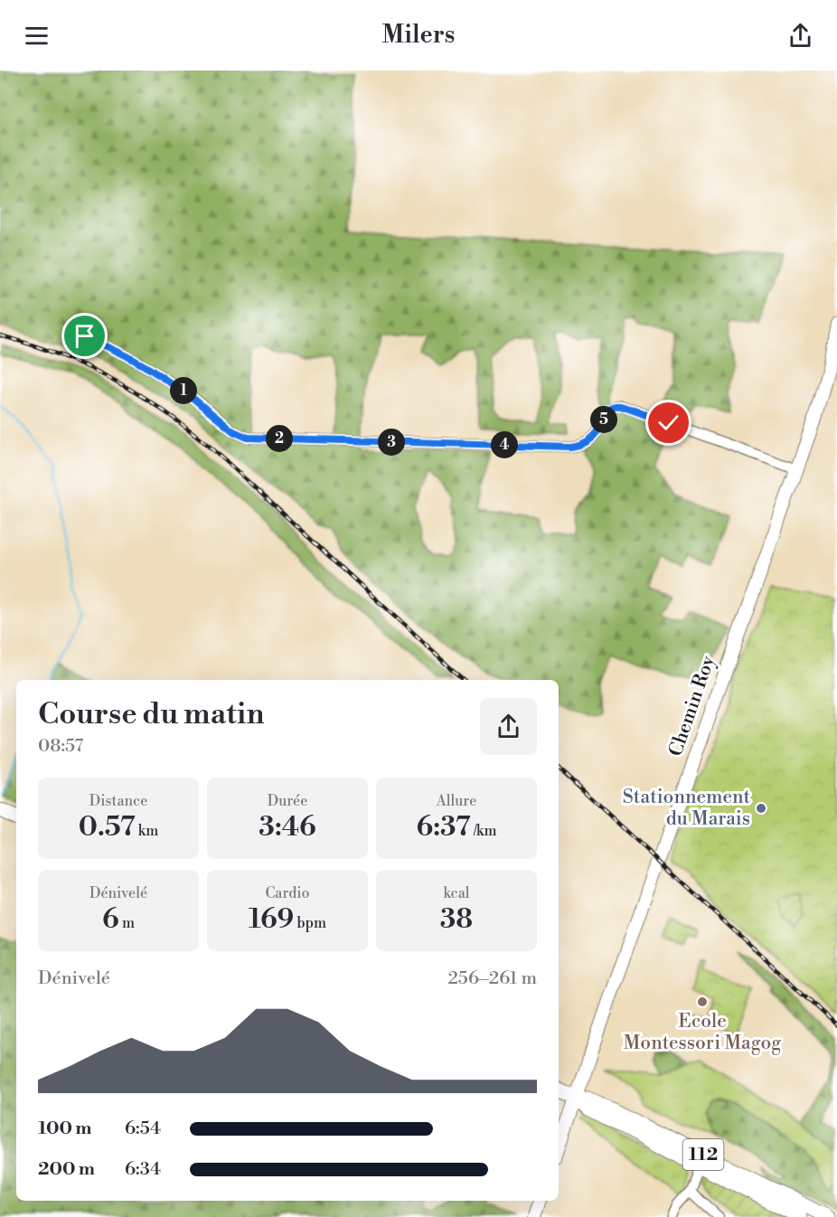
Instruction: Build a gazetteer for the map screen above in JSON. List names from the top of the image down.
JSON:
{
  "streets": {
    "main road": ["112"],
    "street": ["Chemin Roy"]
  },
  "crossings": [
    ["Chemin Roy", "112"]
  ],
  "places": ["Stationnement du Marais", "Ecole Montessori Magog"],
  "page": {
    "header": "Milers",
    "pins": [
      "1",
      "5",
      "2",
      "3",
      "4"
    ],
    "heading": ["Course du matin", "08:57"],
    "stats": [
      ["Distance", "0.57 km"],
      ["Durée", "3:46"],
      ["Allure", "6:37 /km"],
      ["Dénivelé", "6 m"],
      ["Cardio", "169 bpm"],
      ["kcal", "38"]
    ],
    "chart": ["Dénivelé", "256–261 m"],
    "list": [
      {
        "name": "100 m",
        "note": "6:54"
      },
      {
        "name": "200 m",
        "note": "6:34"
      }
    ]
  }
}
